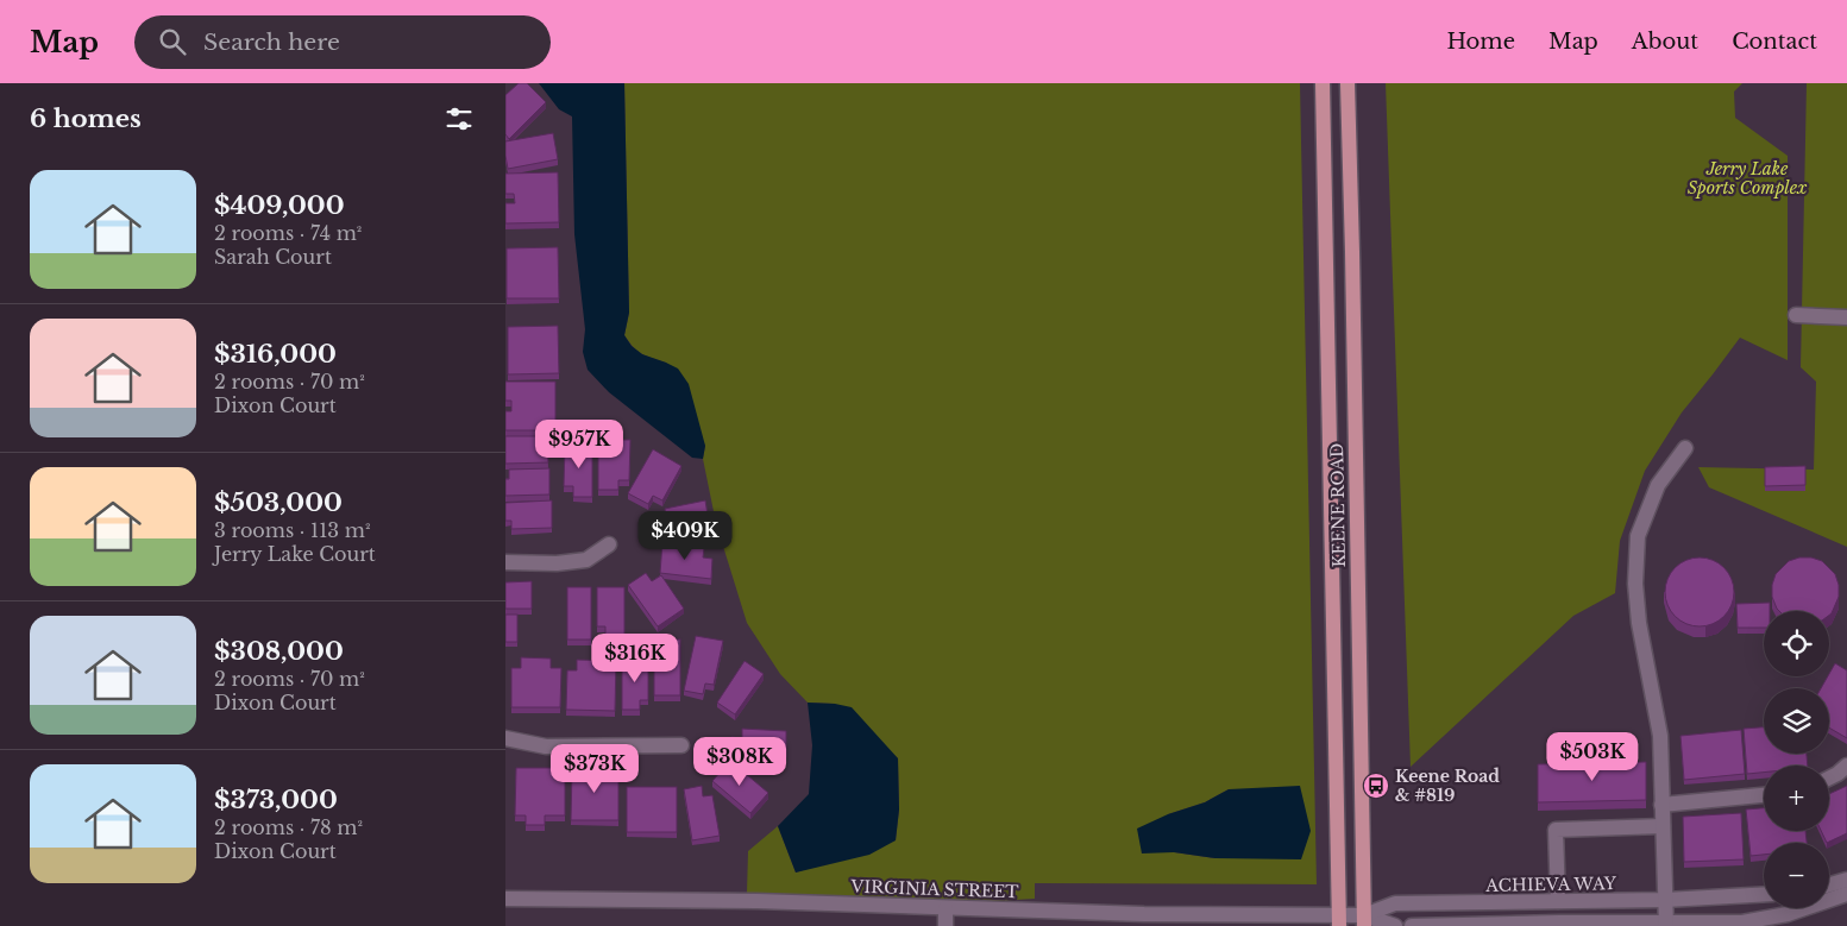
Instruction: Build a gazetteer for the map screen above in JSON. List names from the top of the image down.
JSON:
{
  "streets": {
    "main road": ["KEENE ROAD"],
    "street": ["ACHIEVA WAY", "VIRGINIA STREET"]
  },
  "crossings": [
    ["KEENE ROAD", "ACHIEVA WAY"],
    ["KEENE ROAD", "VIRGINIA STREET"],
    ["ACHIEVA WAY", "VIRGINIA STREET"]
  ],
  "parks": ["Jerry Lake Sports Complex"],
  "places": {
    "bus stop": ["Keene Road & #819"]
  },
  "page": {
    "header": "Map",
    "search": "Search here",
    "nav": [
      "Home",
      "Map",
      "About",
      "Contact"
    ],
    "heading": "6 homes",
    "list": [
      {
        "name": "$409,000",
        "note": "2 rooms · 74 m² · Sarah Court"
      },
      {
        "name": "$316,000",
        "note": "2 rooms · 70 m² · Dixon Court"
      },
      {
        "name": "$503,000",
        "note": "3 rooms · 113 m² · Jerry Lake Court"
      },
      {
        "name": "$308,000",
        "note": "2 rooms · 70 m² · Dixon Court"
      },
      {
        "name": "$373,000",
        "note": "2 rooms · 78 m² · Dixon Court"
      }
    ],
    "price": [
      "$957K",
      "$409K",
      "$316K",
      "$503K",
      "$308K",
      "$373K"
    ],
    "map_buttons": ["+", "−"]
  }
}
